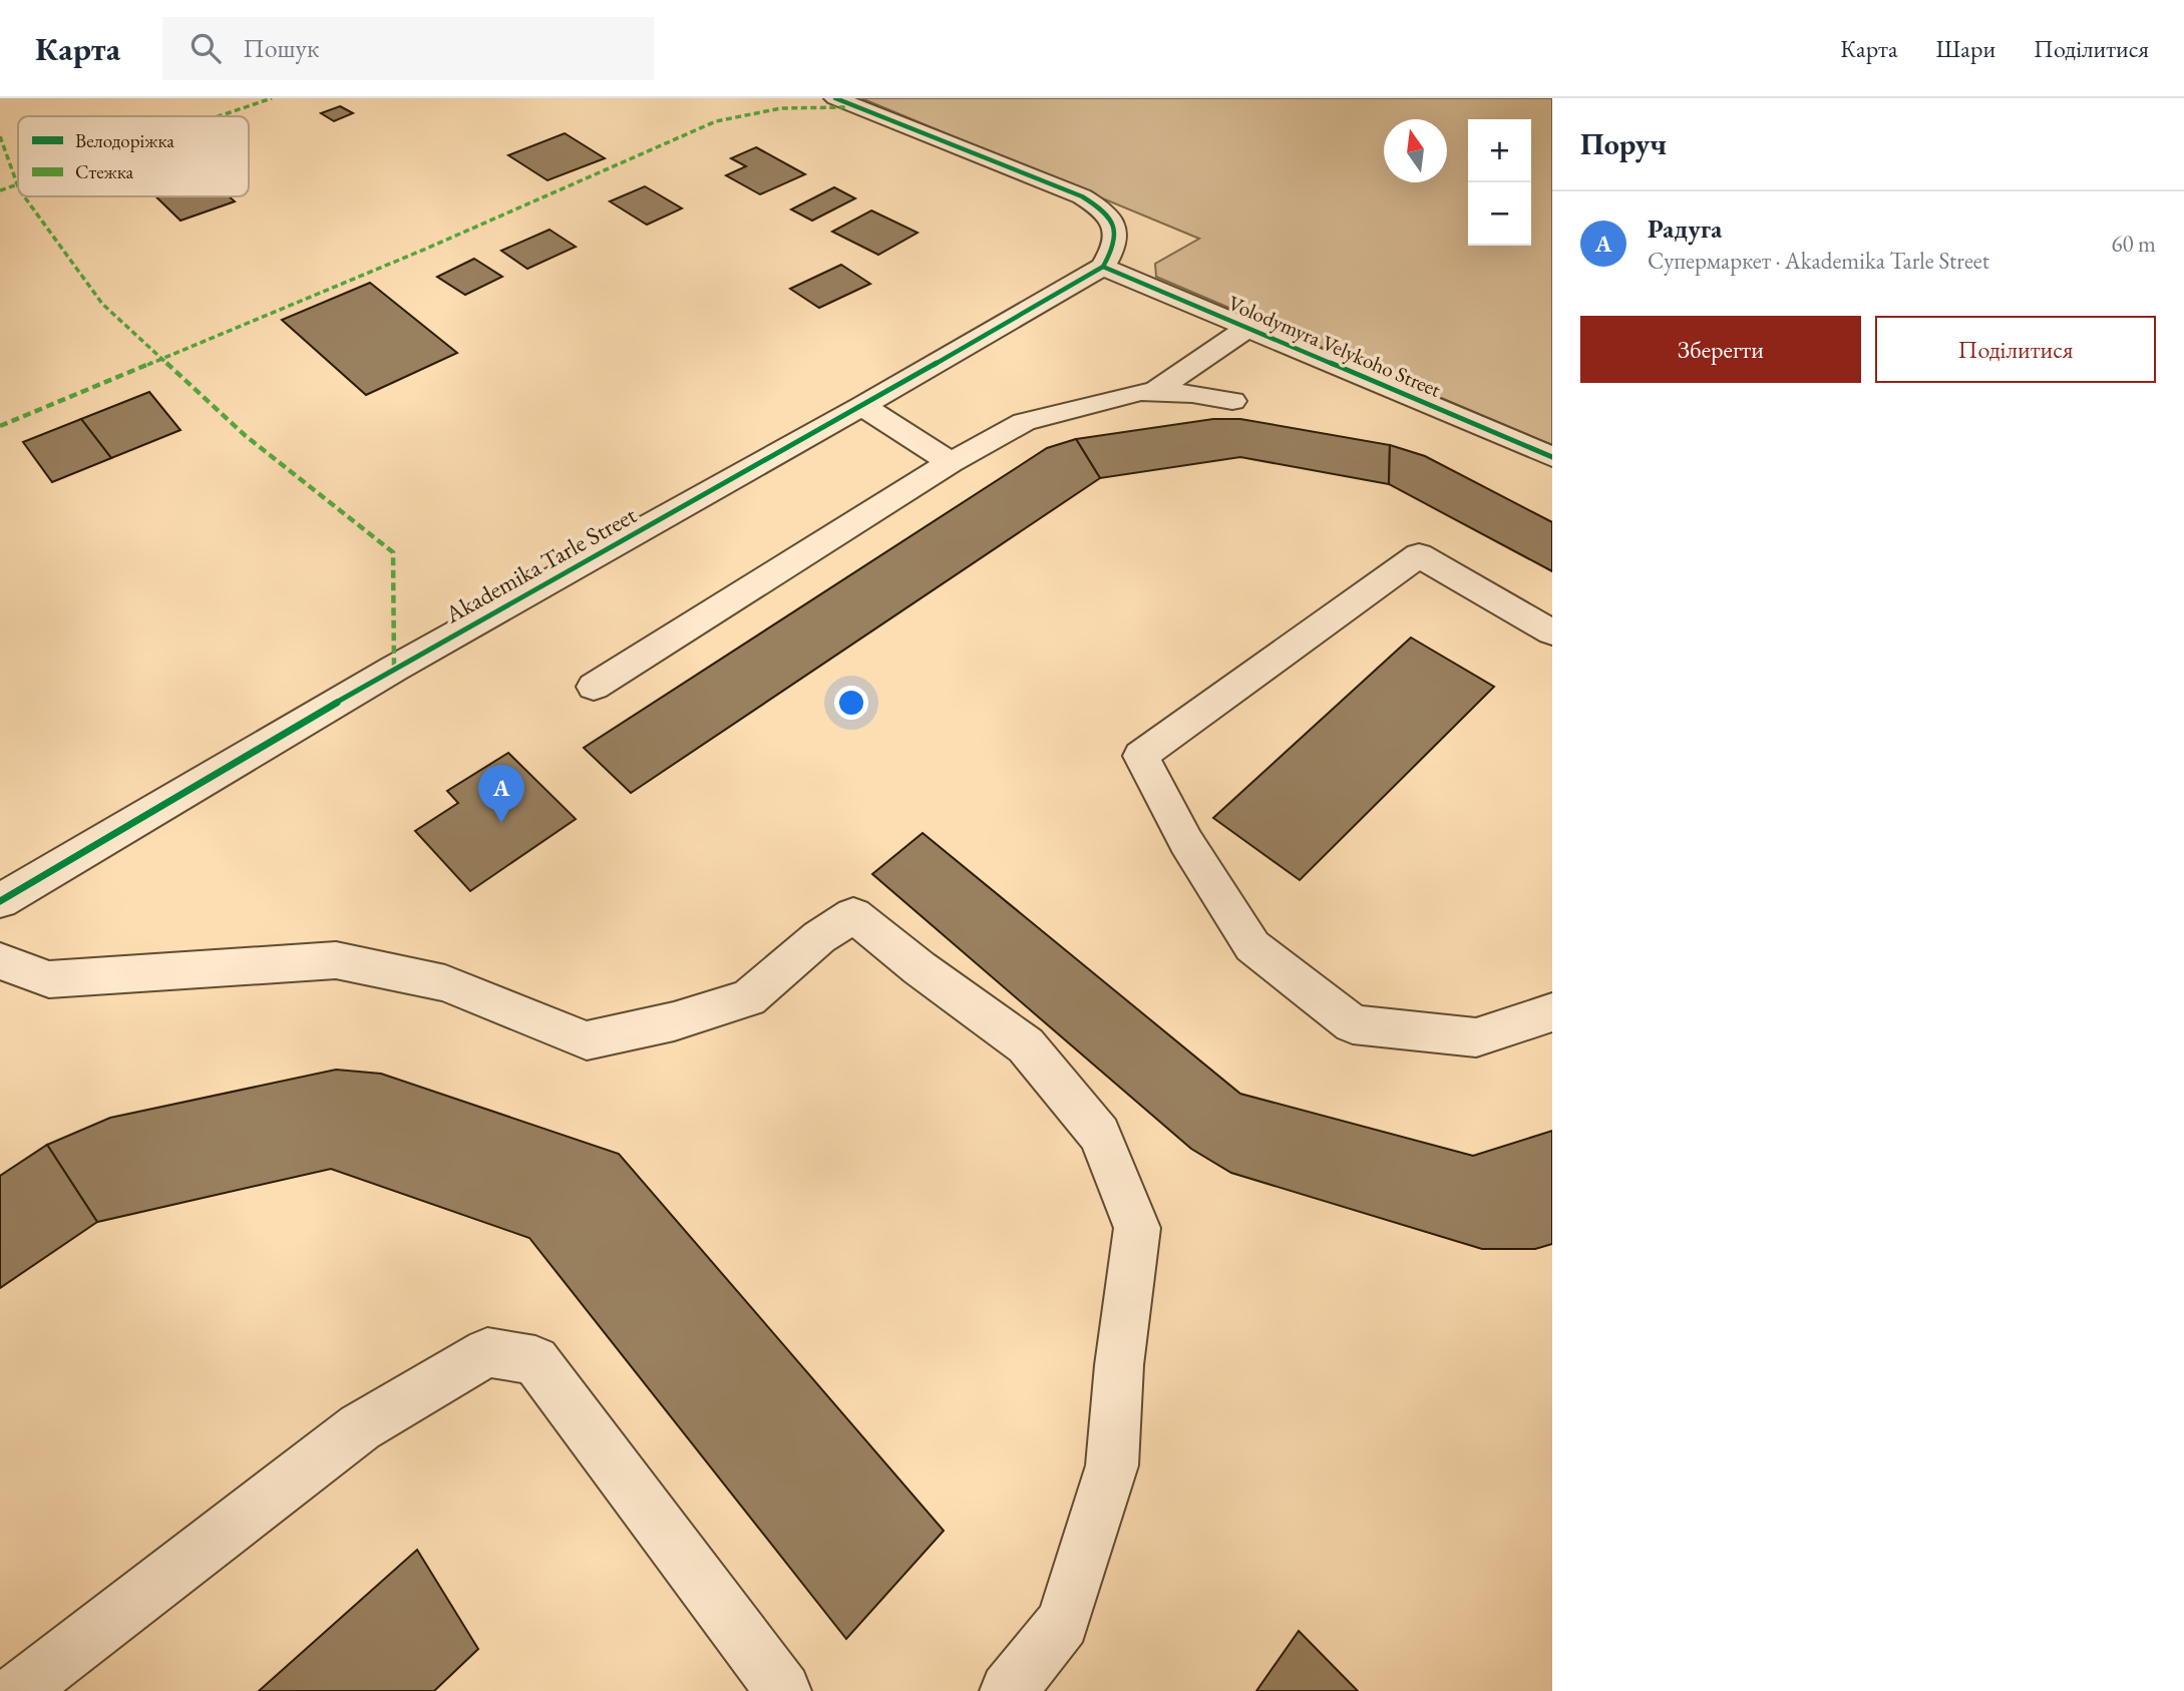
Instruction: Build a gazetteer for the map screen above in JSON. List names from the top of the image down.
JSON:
{
  "streets": {
    "street": ["Volodymyra Velykoho Street", "Akademika Tarle Street"]
  },
  "crossings": [
    ["Volodymyra Velykoho Street", "Akademika Tarle Street"]
  ],
  "legend": ["Велодоріжка", "Стежка"],
  "north": "top",
  "page": {
    "header": "Карта",
    "search": "Пошук",
    "nav": ["Карта", "Шари", "Поділитися"],
    "heading": "Поруч",
    "map_buttons": ["+", "−"],
    "list": [
      {
        "mark": "A",
        "name": "Радуга",
        "note": "Супермаркет · Akademika Tarle Street",
        "value": "60 m"
      }
    ],
    "buttons": ["Зберегти", "Поділитися"],
    "pins": "A"
  }
}
